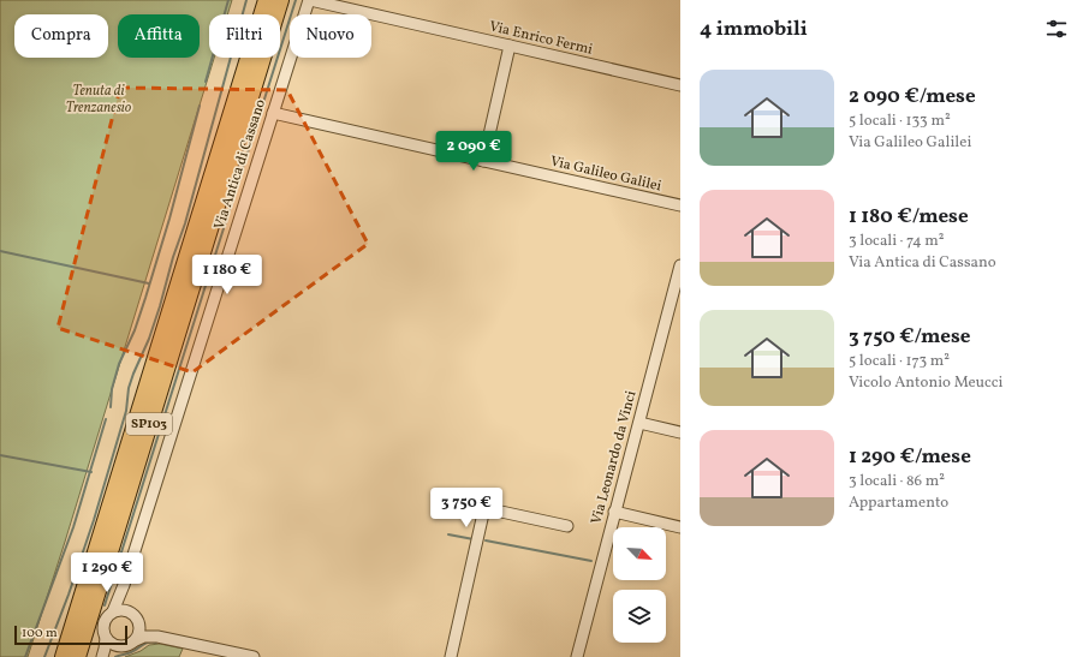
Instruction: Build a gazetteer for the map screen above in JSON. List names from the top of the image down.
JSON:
{
  "streets": {
    "highway": ["SP103"],
    "street": [
      "Via Enrico Fermi",
      "Via Antica di Cassano",
      "Via Galileo Galilei",
      "Via Leonardo da Vinci"
    ]
  },
  "crossings": [
    ["Via Enrico Fermi", "Via Antica di Cassano"],
    ["Via Antica di Cassano", "Via Galileo Galilei"]
  ],
  "parks": ["Tenuta di Trenzanesio"],
  "scale_bar": "100 m",
  "north": "bottom right",
  "page": {
    "heading": "4 immobili",
    "chip": [
      "Compra",
      "Affitta",
      "Filtri",
      "Nuovo"
    ],
    "list": [
      {
        "name": "2 090 €/mese",
        "note": "5 locali · 133 m² · Via Galileo Galilei"
      },
      {
        "name": "1 180 €/mese",
        "note": "3 locali · 74 m² · Via Antica di Cassano"
      },
      {
        "name": "3 750 €/mese",
        "note": "5 locali · 173 m² · Vicolo Antonio Meucci"
      },
      {
        "name": "1 290 €/mese",
        "note": "3 locali · 86 m² · Appartamento"
      }
    ],
    "price": [
      "2 090 €",
      "1 180 €",
      "3 750 €",
      "1 290 €"
    ],
    "scale": "100 m"
  }
}
